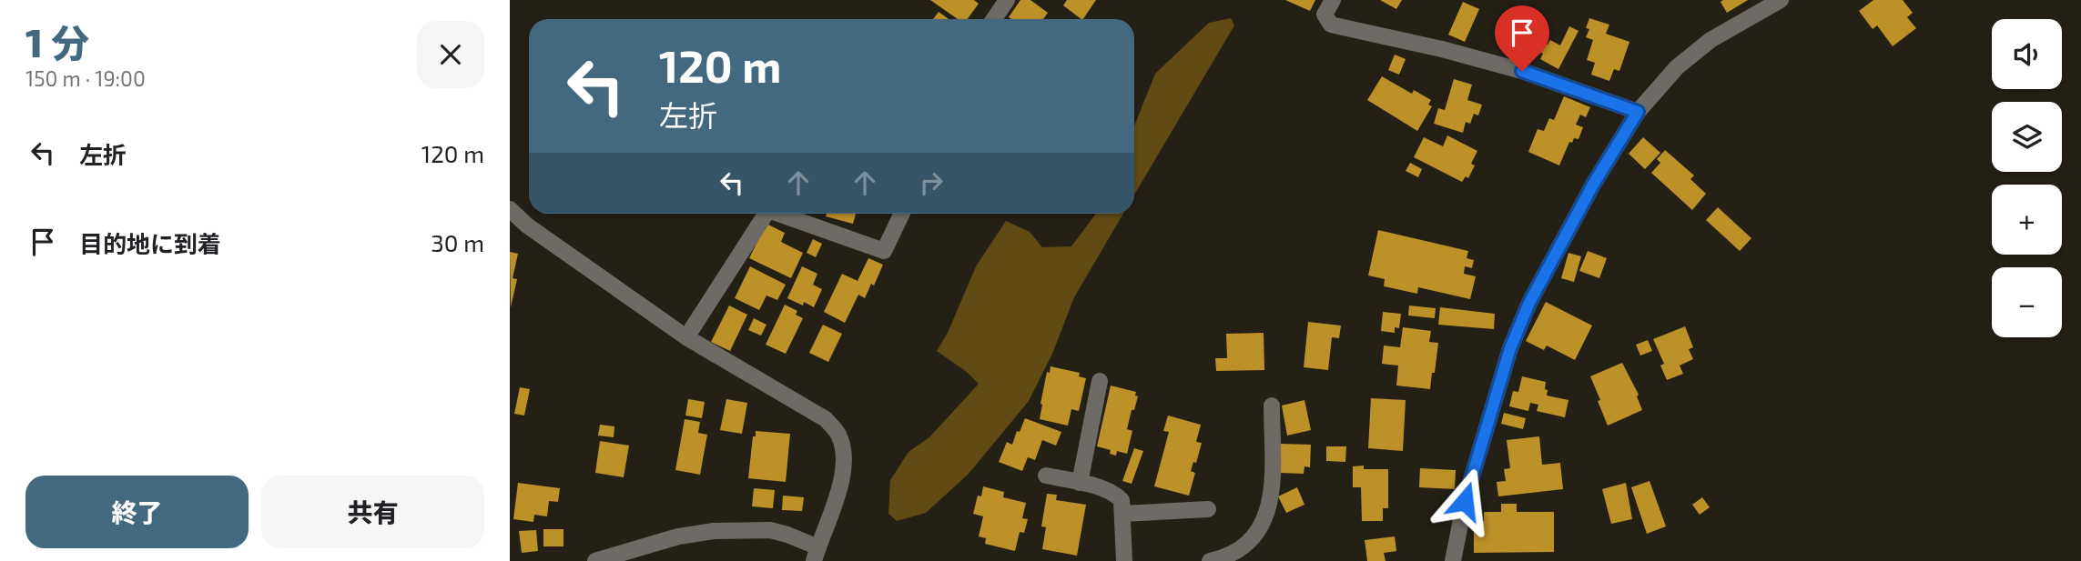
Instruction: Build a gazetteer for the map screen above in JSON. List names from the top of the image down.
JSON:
{
  "page": {
    "heading": ["1 分", "150 m · 19:00"],
    "map_buttons": ["+", "−"],
    "turn": ["120 m", "左折"],
    "list": [
      {
        "name": "左折",
        "value": "120 m"
      },
      {
        "name": "目的地に到着",
        "value": "30 m"
      }
    ],
    "buttons": ["終了", "共有"]
  }
}
